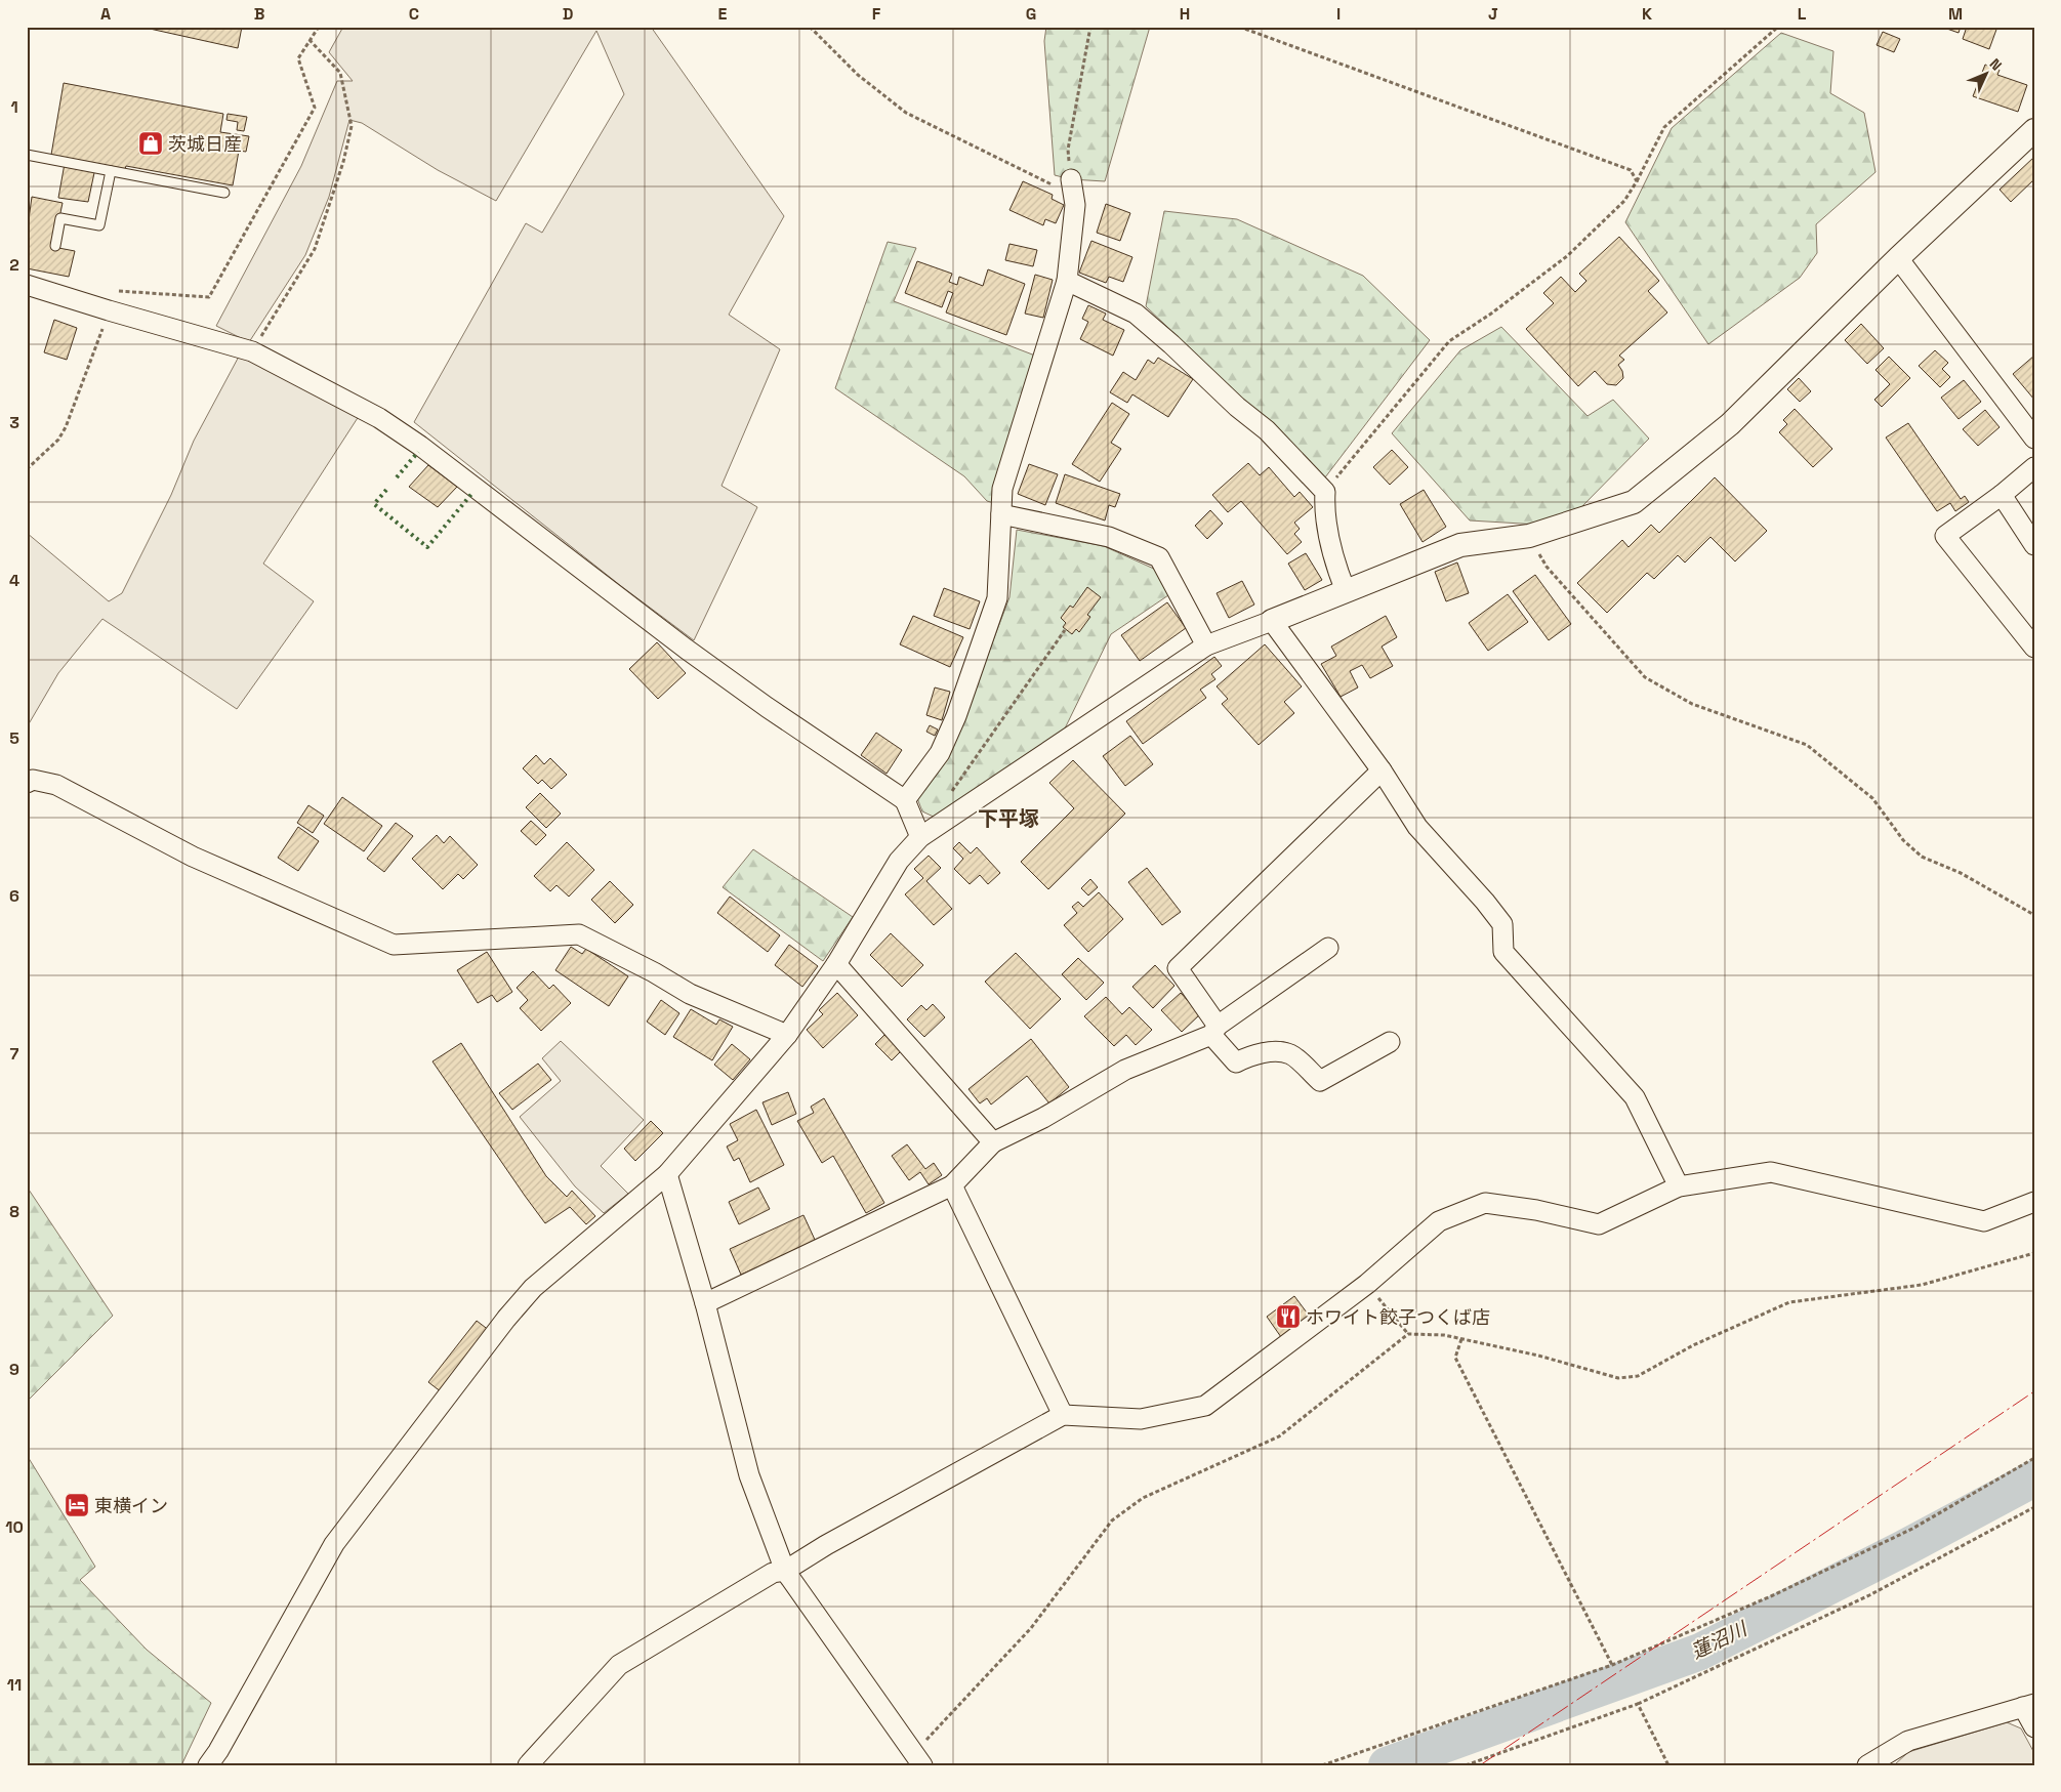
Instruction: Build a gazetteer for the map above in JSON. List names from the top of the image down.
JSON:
{
  "districts": ["下平塚"],
  "water": ["蓮沼川"],
  "places": {
    "shop": ["茨城日産"],
    "restaurant": ["ホワイト餃子つくば店"],
    "hotel": ["東横イン"]
  },
  "north": "top right",
  "grid": {
    "columns": [
      "A",
      "B",
      "C",
      "D",
      "E",
      "F",
      "G",
      "H",
      "I",
      "J",
      "K",
      "L",
      "M"
    ],
    "rows": [
      "1",
      "2",
      "3",
      "4",
      "5",
      "6",
      "7",
      "8",
      "9",
      "10",
      "11"
    ]
  }
}
